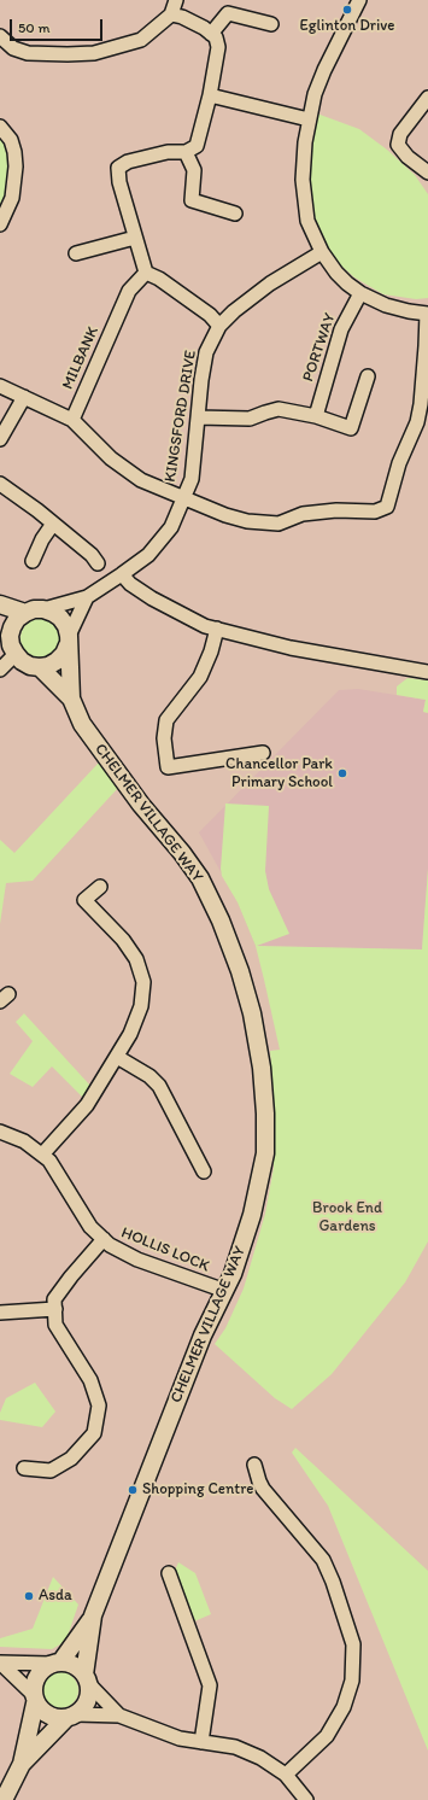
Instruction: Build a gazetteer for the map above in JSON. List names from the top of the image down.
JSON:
{
  "streets": {
    "street": [
      "PORTWAY",
      "MILBANK",
      "KINGSFORD DRIVE",
      "CHELMER VILLAGE WAY",
      "HOLLIS LOCK"
    ]
  },
  "crossings": [
    ["KINGSFORD DRIVE", "CHELMER VILLAGE WAY"],
    ["CHELMER VILLAGE WAY", "HOLLIS LOCK"]
  ],
  "parks": ["Brook End Gardens"],
  "places": [
    "Eglinton Drive",
    "Chancellor Park Primary School",
    "Shopping Centre",
    "Asda"
  ],
  "scale_bar": "50 m"
}
